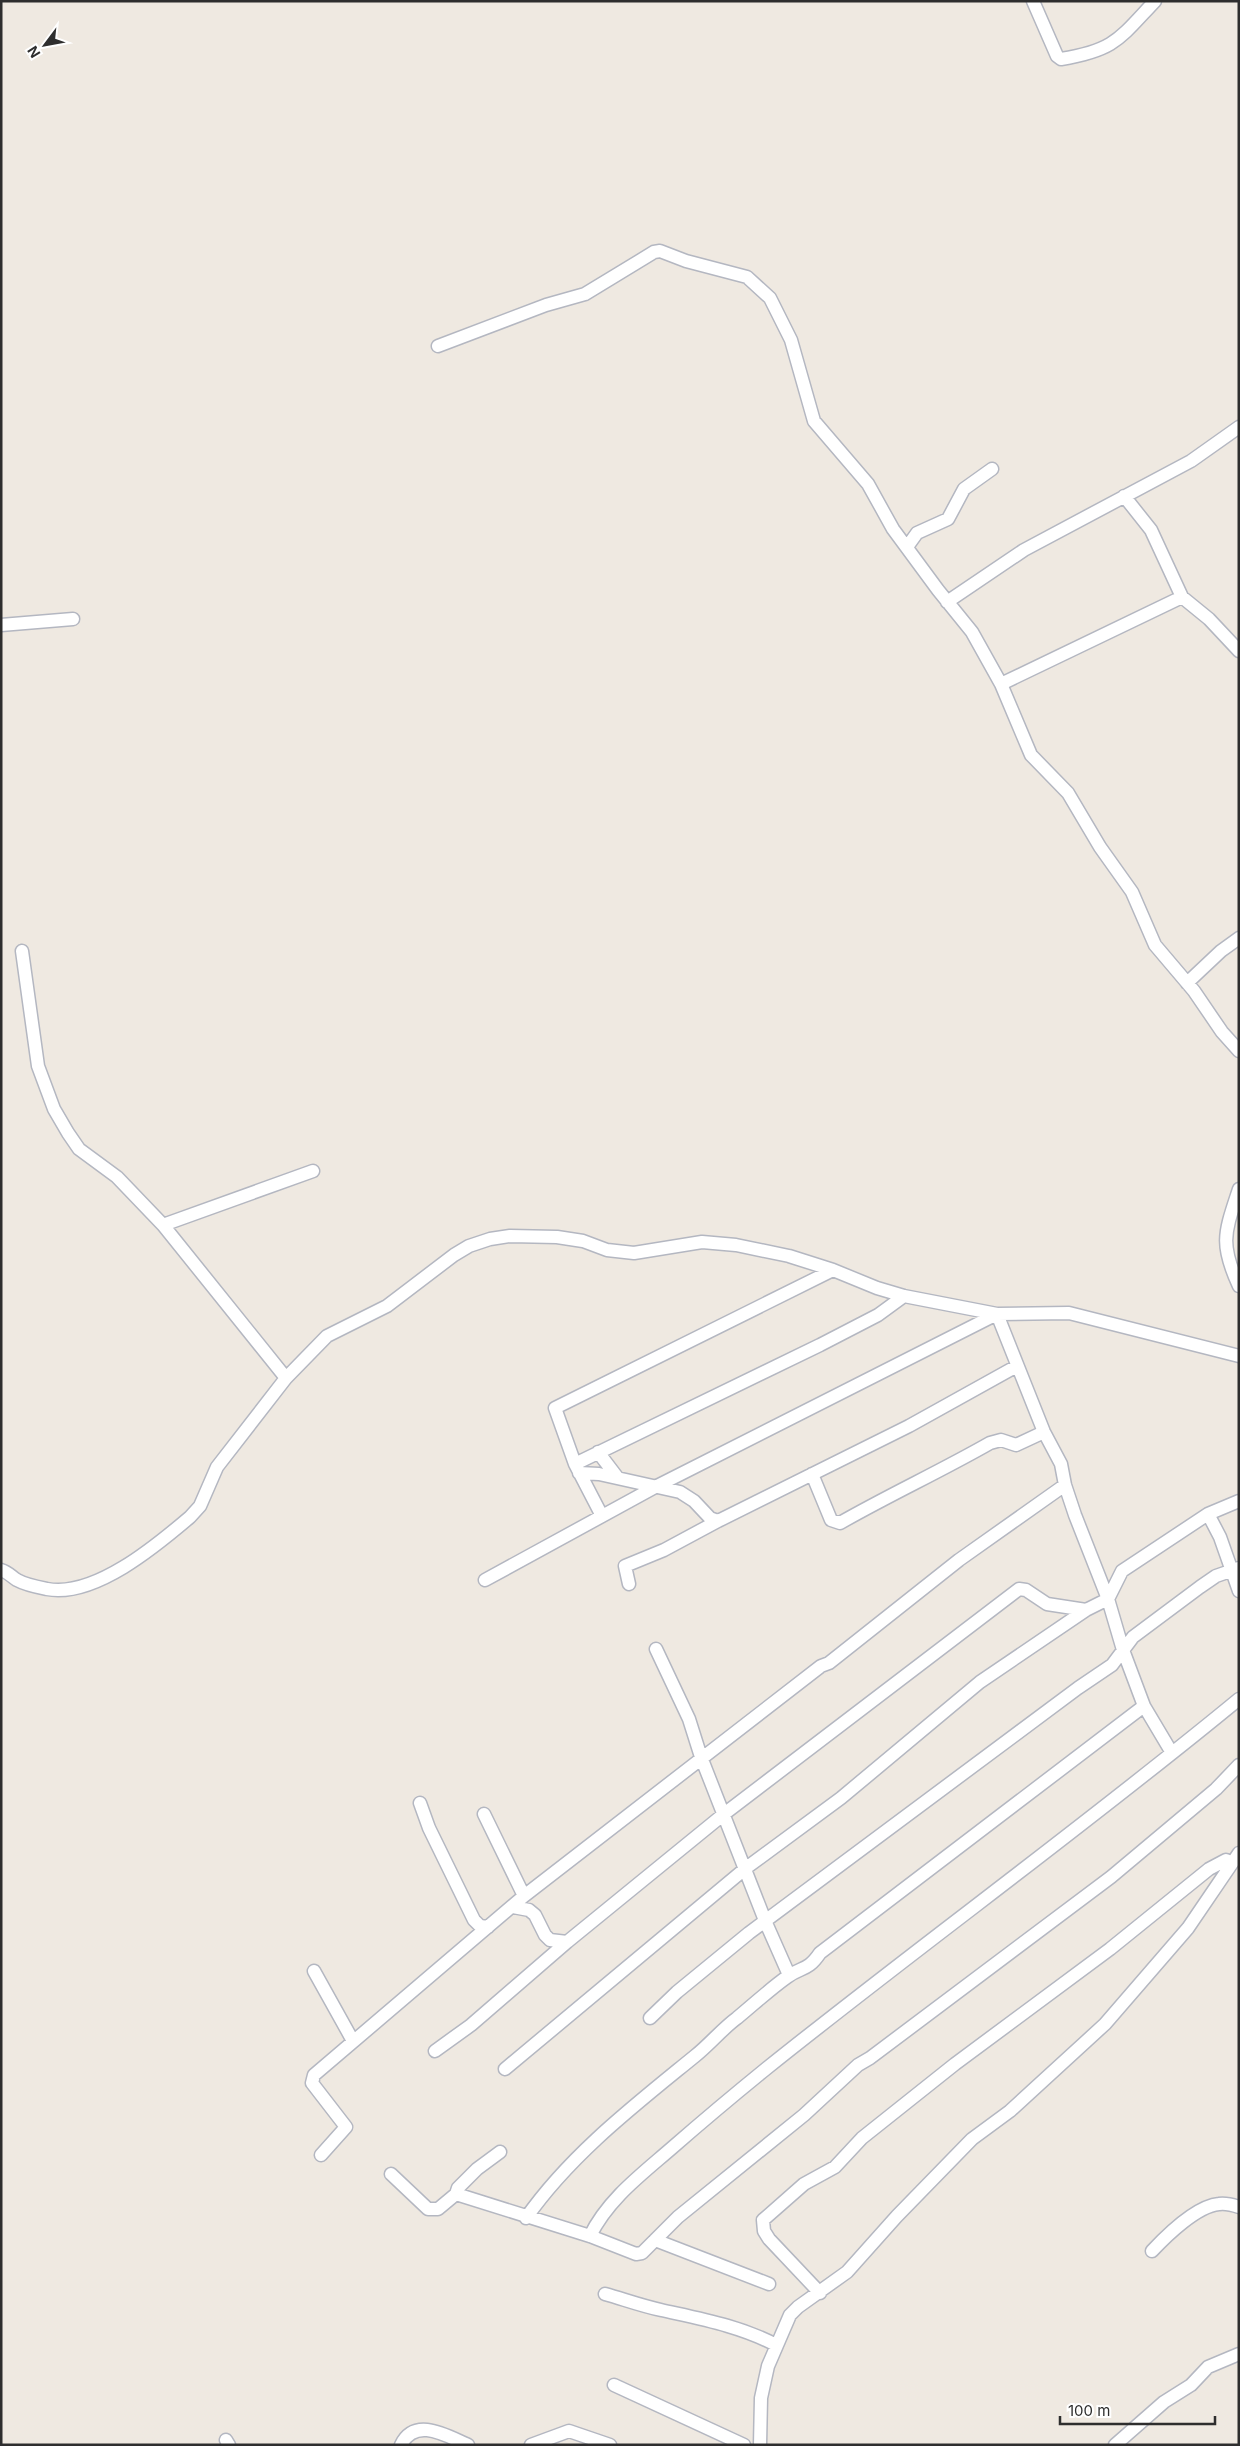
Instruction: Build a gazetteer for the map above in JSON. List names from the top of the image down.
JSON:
{
  "scale_bar": "100 m",
  "north": "bottom left"
}
